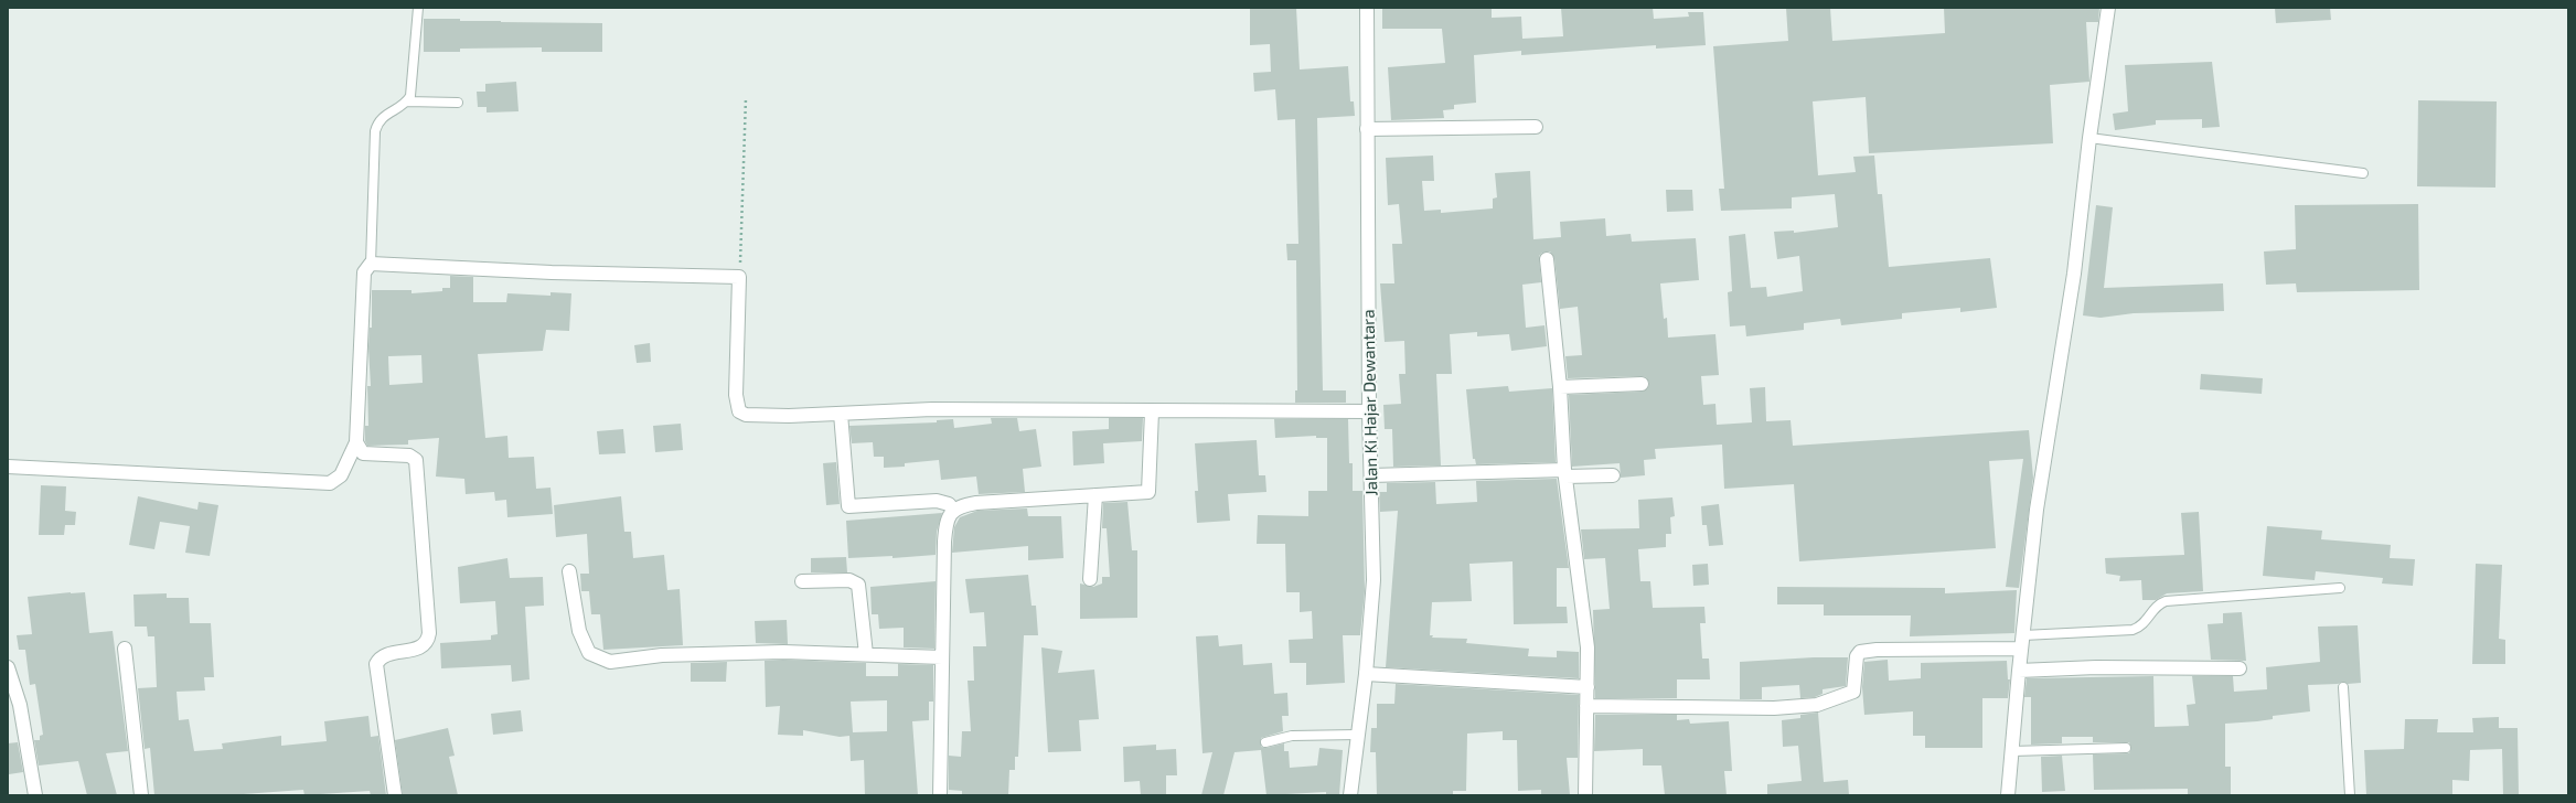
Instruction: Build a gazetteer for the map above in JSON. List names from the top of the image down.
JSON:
{
  "streets": {
    "street": ["Jalan Ki Hajar Dewantara"]
  }
}
